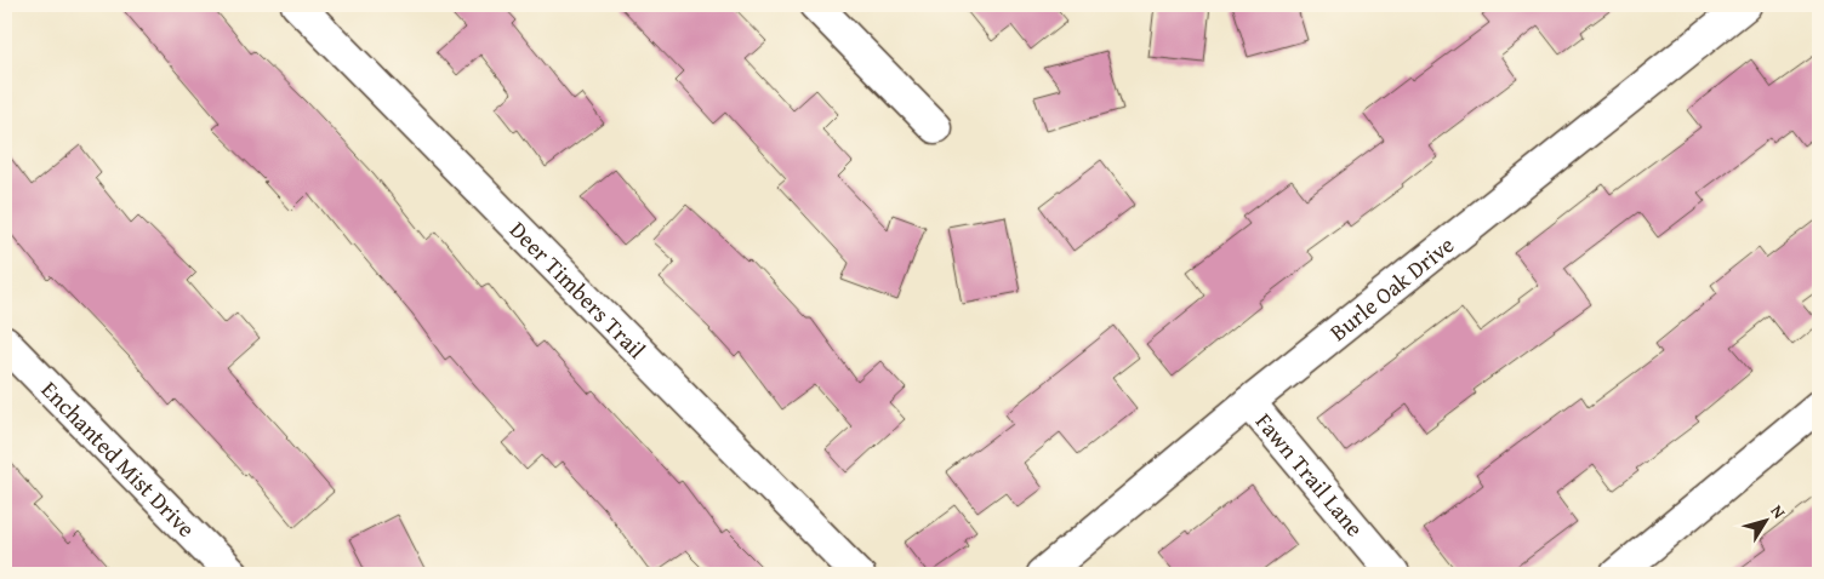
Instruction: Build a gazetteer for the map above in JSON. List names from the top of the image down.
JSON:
{
  "streets": {
    "street": [
      "Burle Oak Drive",
      "Deer Timbers Trail",
      "Enchanted Mist Drive",
      "Fawn Trail Lane"
    ]
  },
  "crossings": [
    ["Burle Oak Drive", "Fawn Trail Lane"]
  ],
  "north": "top right"
}
